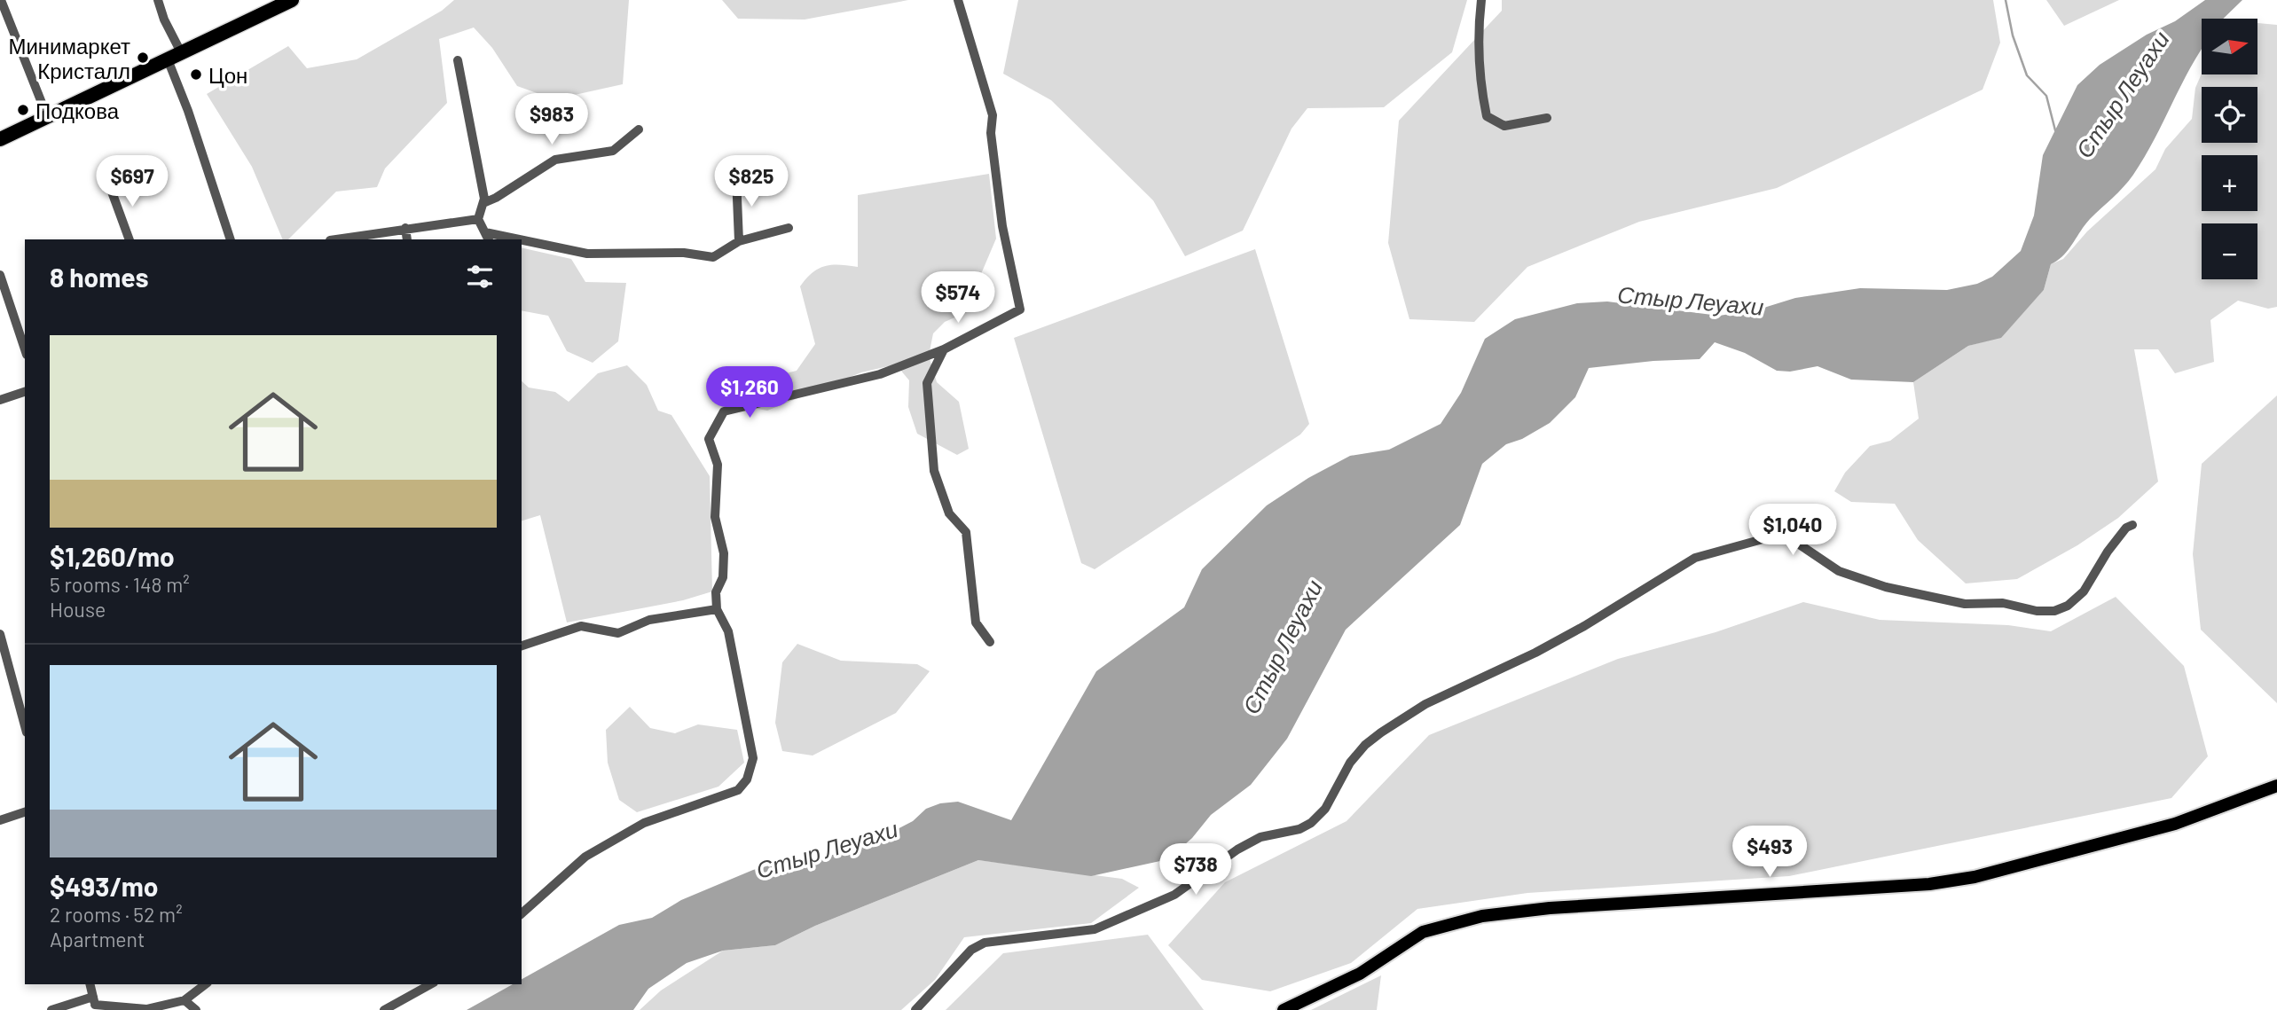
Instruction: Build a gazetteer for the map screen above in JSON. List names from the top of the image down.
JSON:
{
  "water": ["Стыр Леуахи"],
  "places": ["Минимаркет Кристалл", "Цон", "Подкова"],
  "north": "right",
  "page": {
    "map_buttons": ["+", "−"],
    "price": [
      "$983",
      "$697",
      "$825",
      "$574",
      "$1,260",
      "$1,040",
      "$493",
      "$738"
    ],
    "heading": "8 homes",
    "list": [
      {
        "name": "$1,260/mo",
        "note": "5 rooms · 148 m² · House"
      },
      {
        "name": "$493/mo",
        "note": "2 rooms · 52 m² · Apartment"
      }
    ]
  }
}
